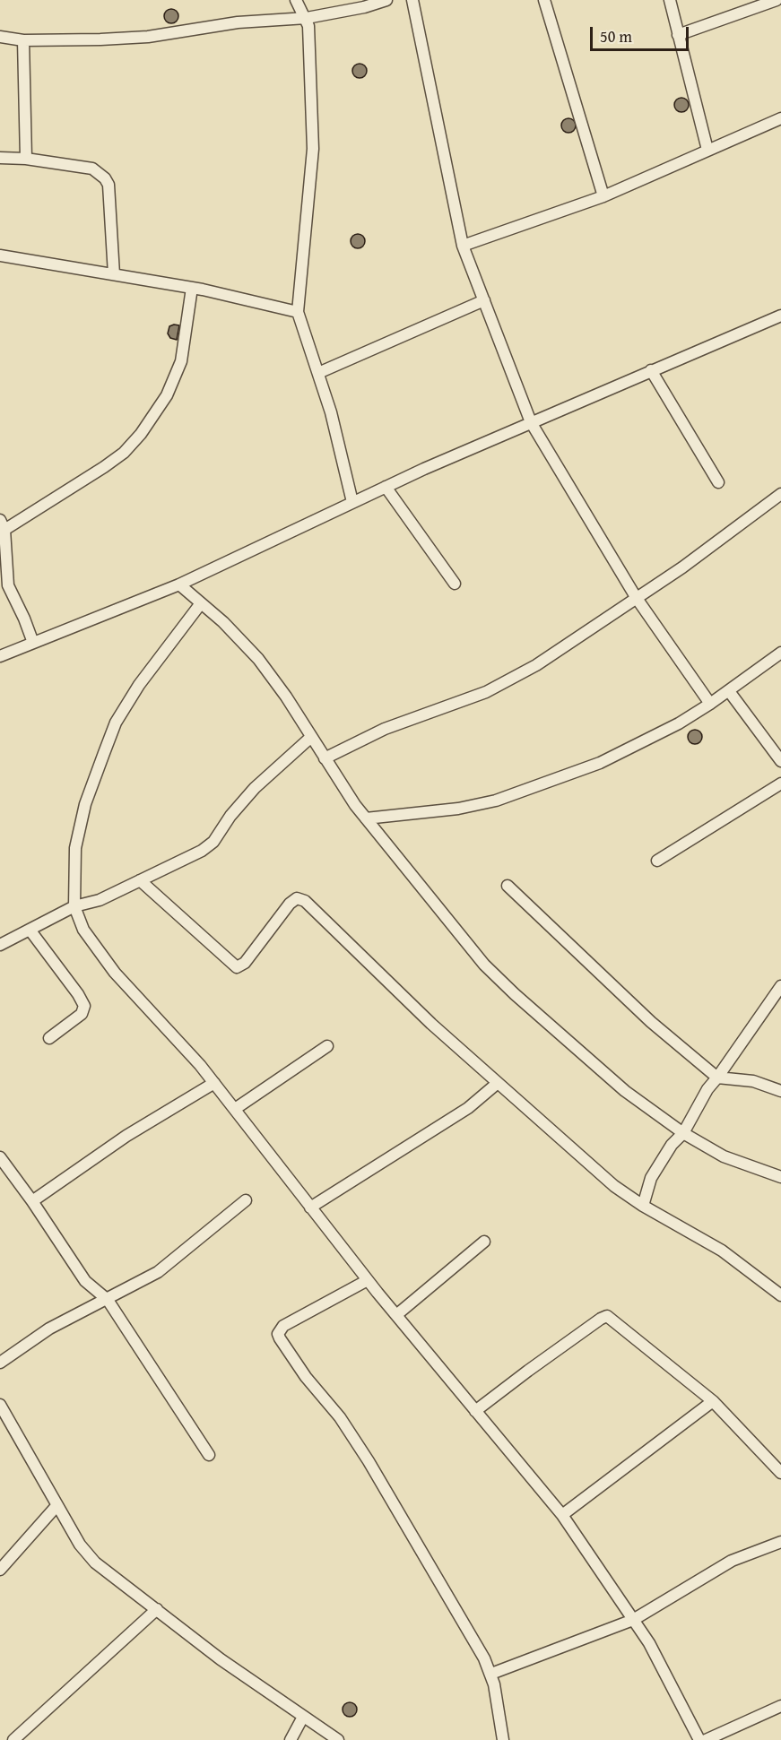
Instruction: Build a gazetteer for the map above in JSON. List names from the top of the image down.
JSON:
{
  "scale_bar": "50 m"
}
